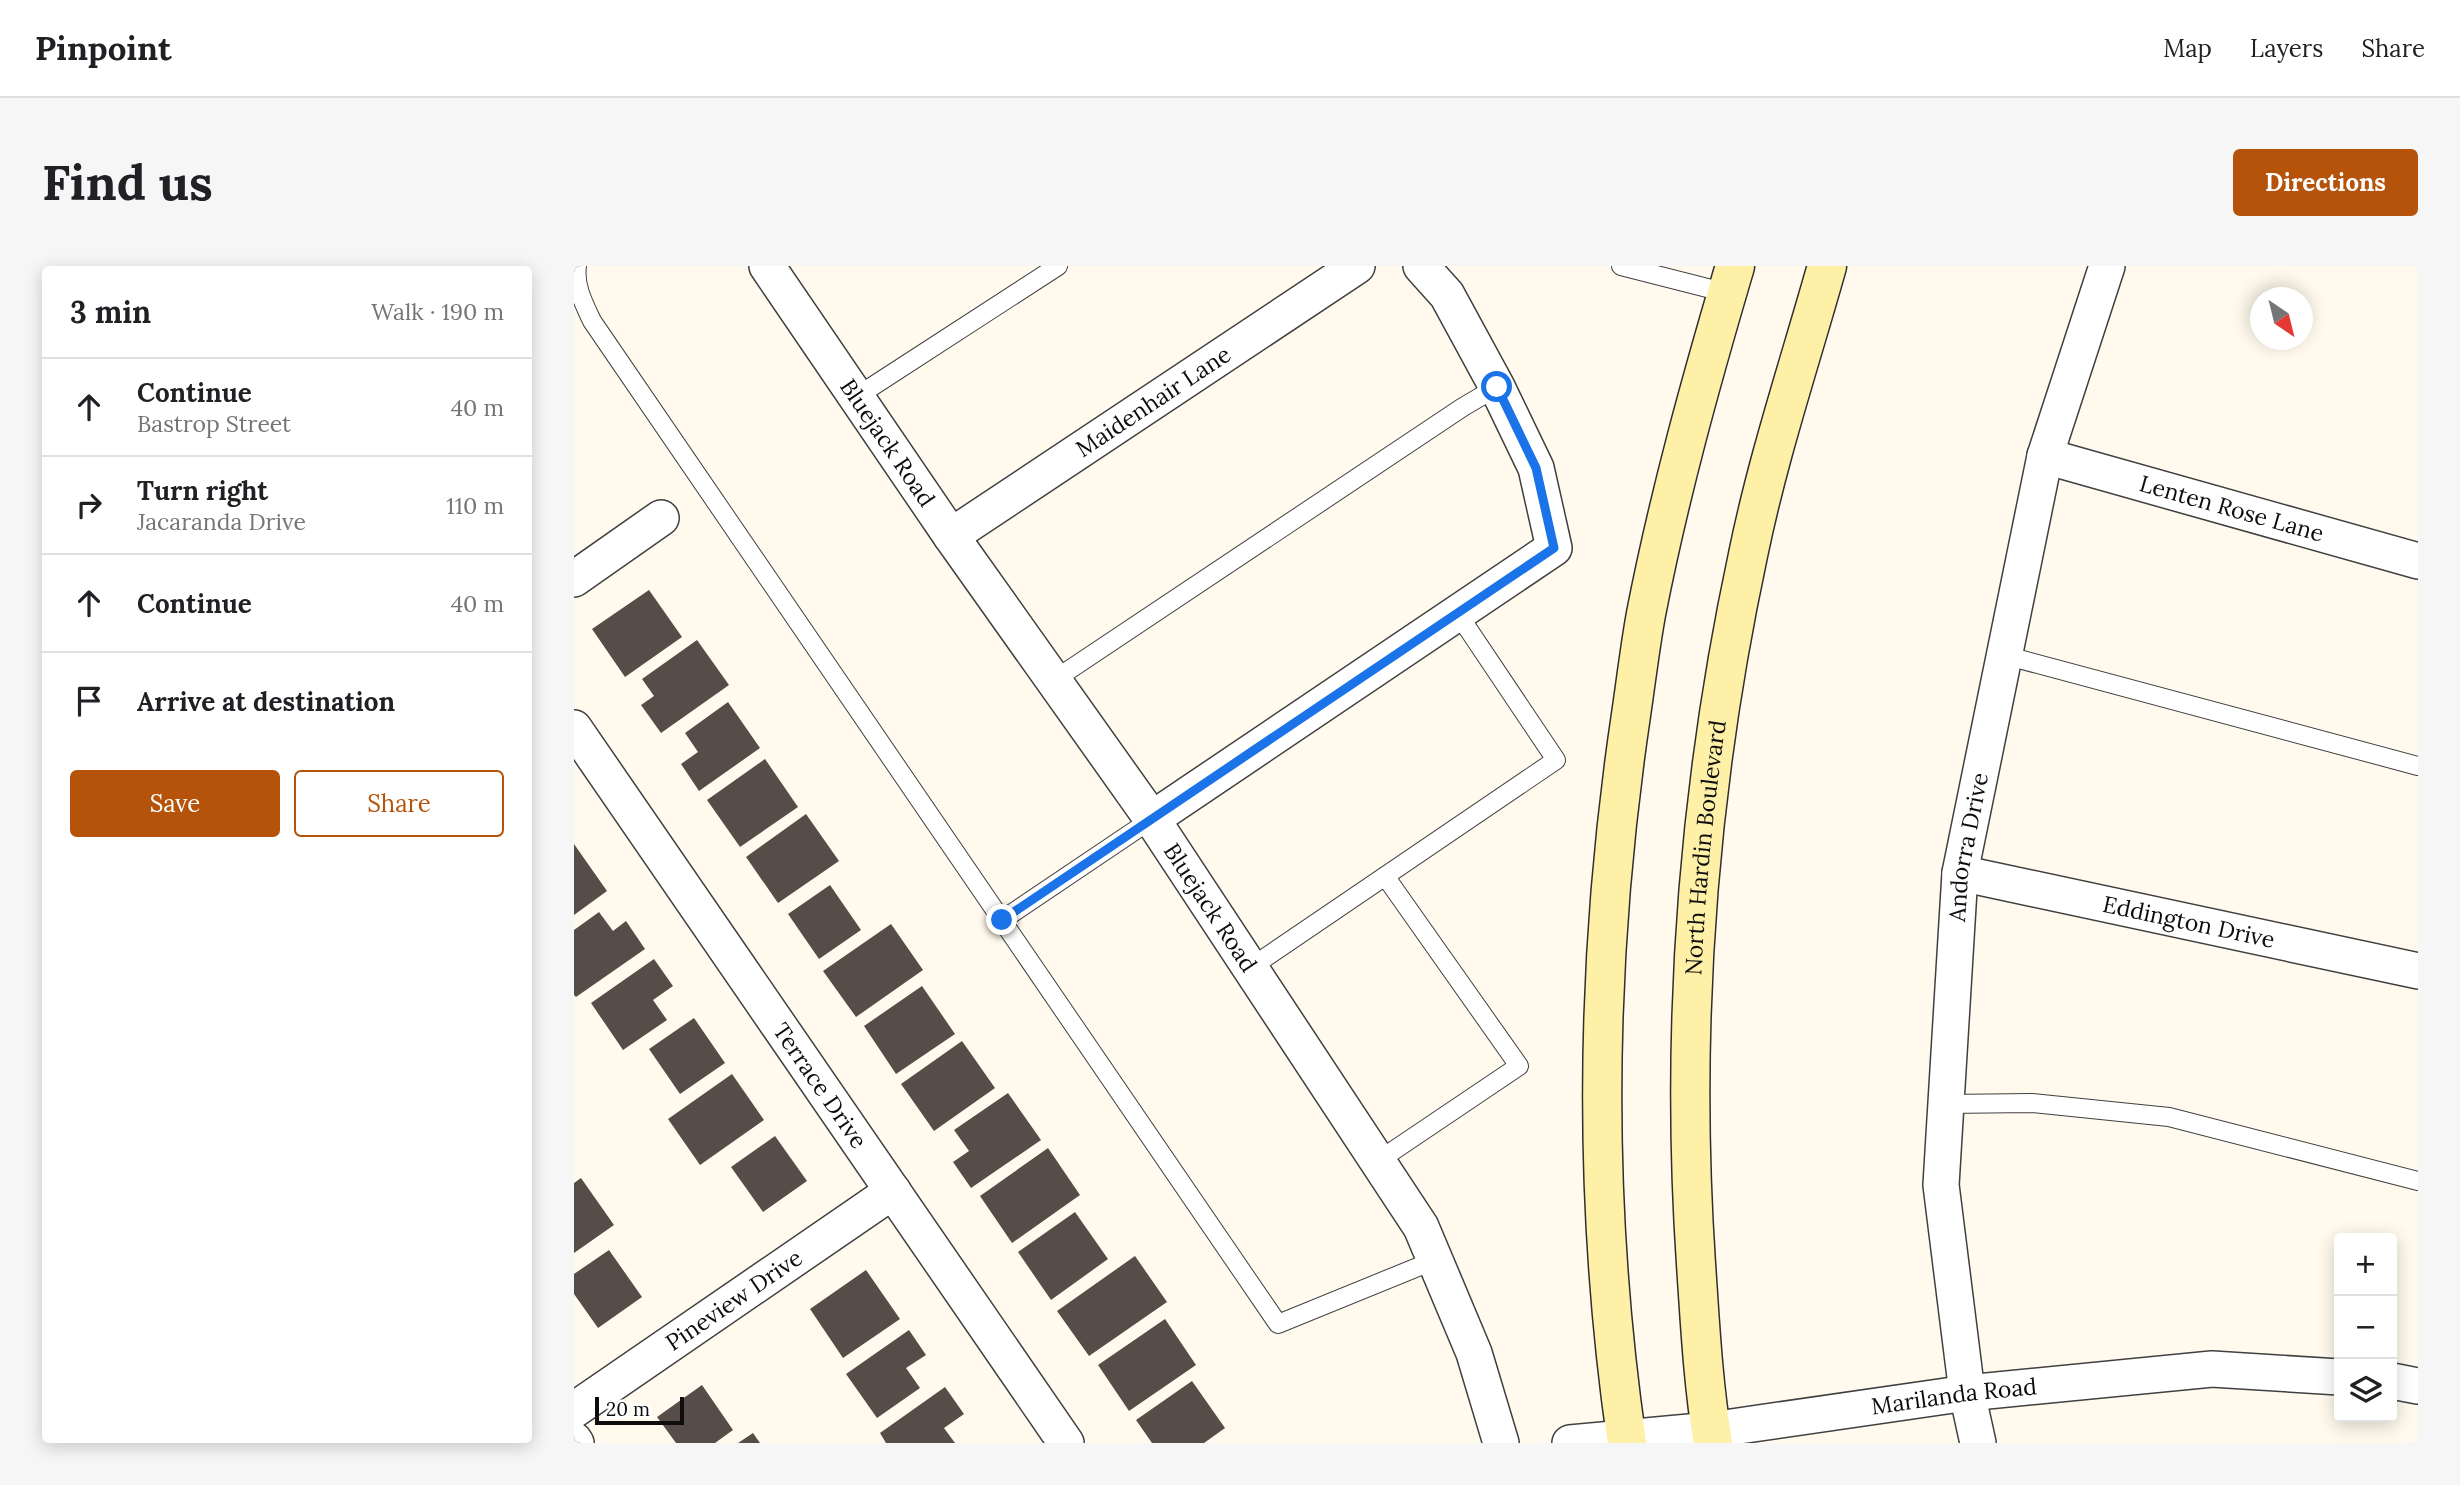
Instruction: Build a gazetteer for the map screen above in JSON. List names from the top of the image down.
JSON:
{
  "streets": {
    "main road": ["North Hardin Boulevard"],
    "street": [
      "Maidenhair Lane",
      "Bluejack Road",
      "Lenten Rose Lane",
      "Andorra Drive",
      "Eddington Drive",
      "Terrace Drive",
      "Pineview Drive",
      "Marilanda Road"
    ]
  },
  "crossings": [
    ["Maidenhair Lane", "Bluejack Road"],
    ["Lenten Rose Lane", "Andorra Drive"],
    ["North Hardin Boulevard", "Marilanda Road"],
    ["Andorra Drive", "Eddington Drive"],
    ["Andorra Drive", "Marilanda Road"],
    ["Terrace Drive", "Pineview Drive"]
  ],
  "scale_bar": "20 m",
  "north": "bottom right",
  "page": {
    "header": "Pinpoint",
    "nav": ["Map", "Layers", "Share"],
    "buttons": [
      "Directions",
      ["Save", "Share"]
    ],
    "title": "Find us",
    "heading": ["3 min", "Walk · 190 m"],
    "list": [
      ["Continue", "Bastrop Street", "40 m"],
      ["Turn right", "Jacaranda Drive", "110 m"],
      ["Continue", "40 m"],
      "Arrive at destination"
    ],
    "map_buttons": ["+", "−"],
    "scale": "20 m"
  }
}
